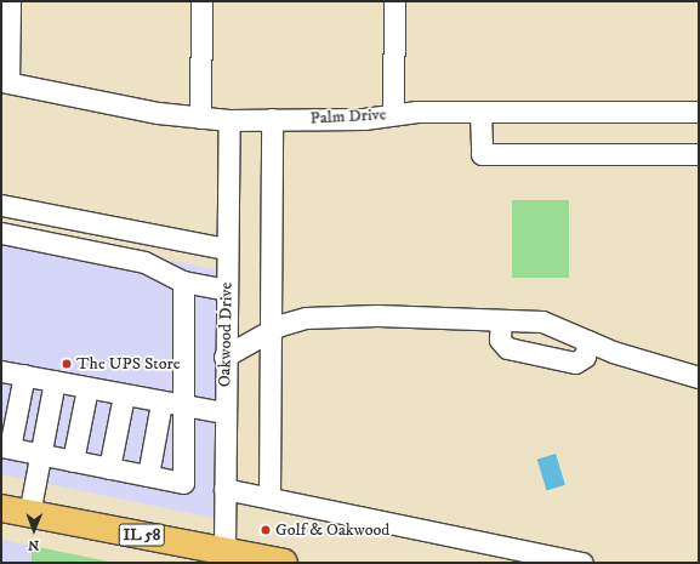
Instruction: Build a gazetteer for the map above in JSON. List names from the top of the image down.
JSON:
{
  "streets": {
    "main road": ["IL 58"],
    "street": ["Palm Drive", "Oakwood Drive"]
  },
  "crossings": [
    ["Palm Drive", "Oakwood Drive"],
    ["Oakwood Drive", "IL 58"]
  ],
  "places": ["The UPS Store", "Golf & Oakwood"],
  "north": "bottom"
}
